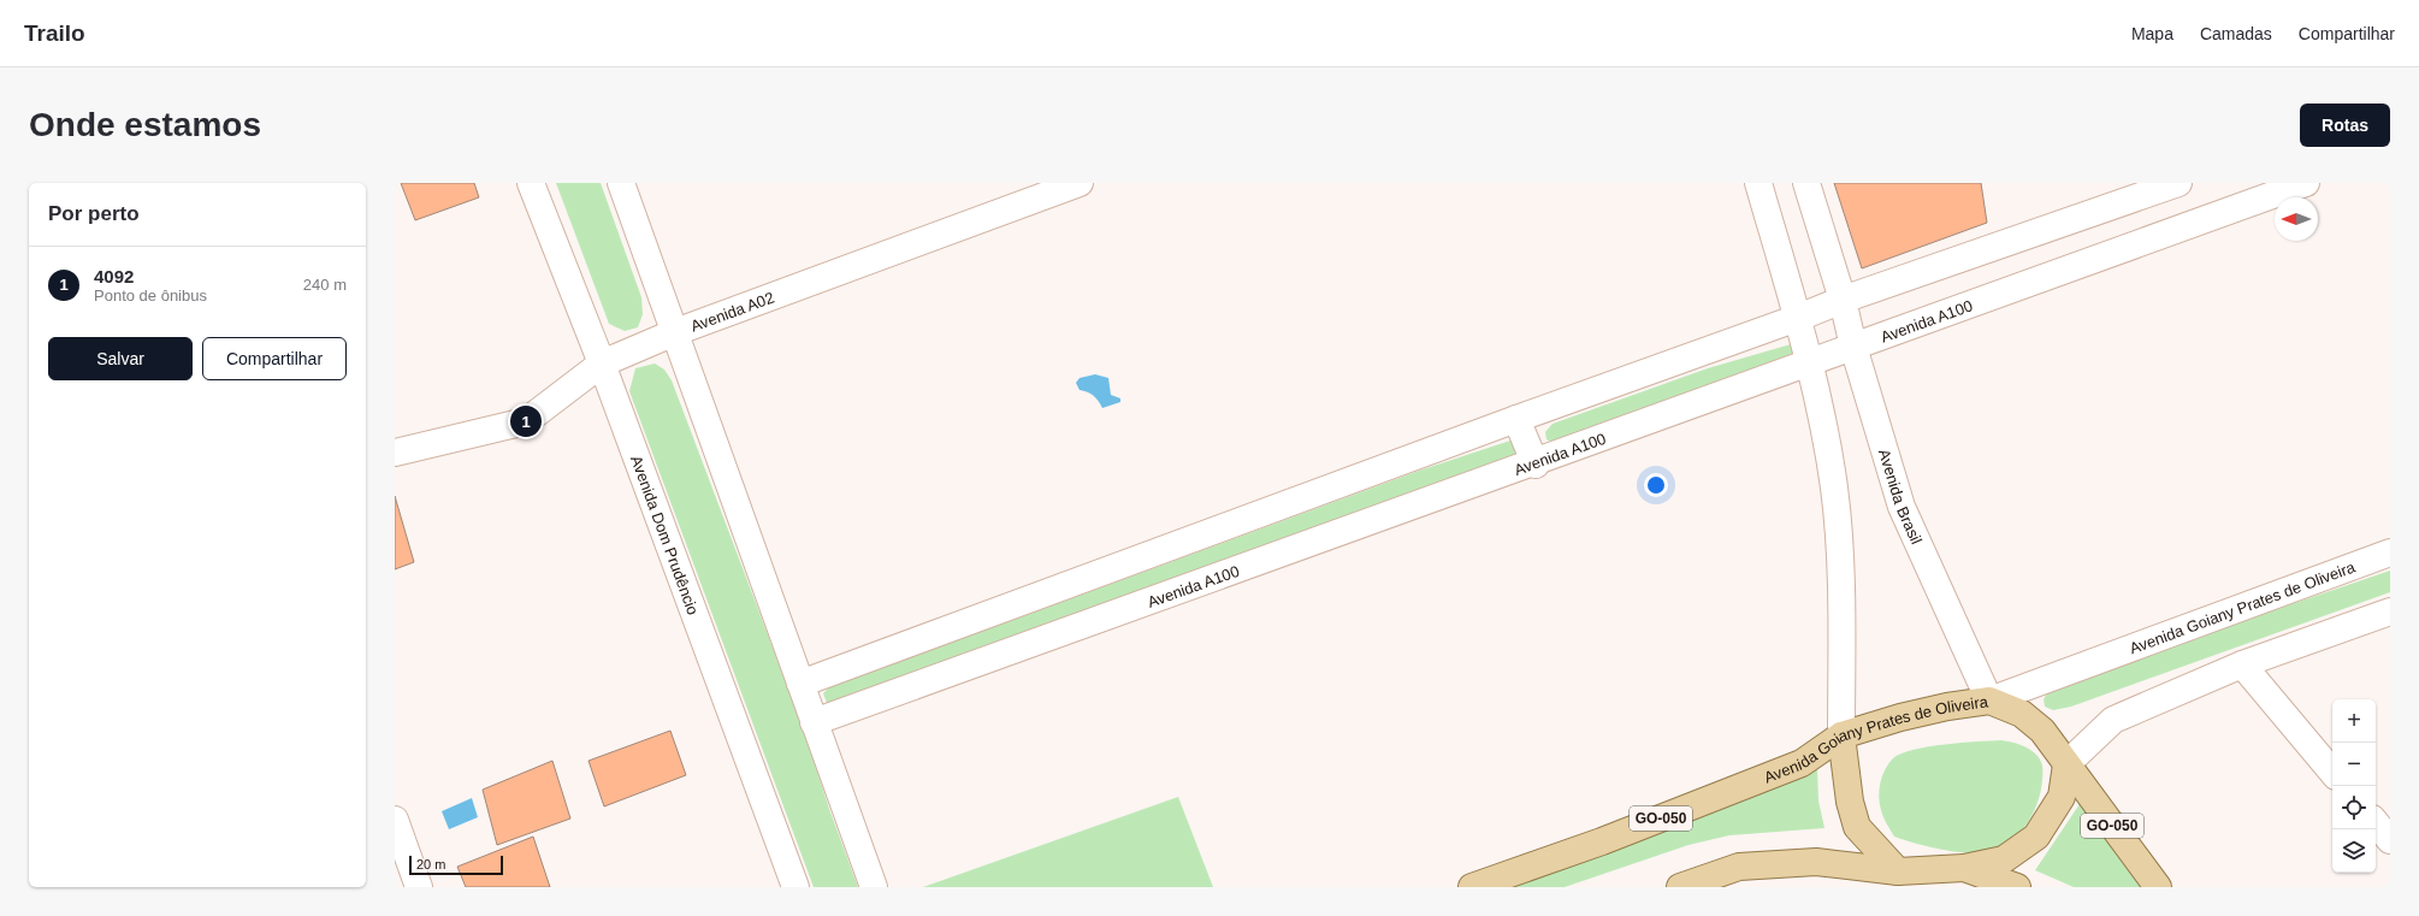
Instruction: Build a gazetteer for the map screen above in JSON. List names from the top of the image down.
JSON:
{
  "streets": {
    "main road": ["Avenida Goiany Prates de Oliveira", "GO-050"],
    "street": [
      "Avenida A02",
      "Avenida A100",
      "Avenida Brasil",
      "Avenida Dom Prudêncio"
    ]
  },
  "crossings": [
    ["Avenida A02", "Avenida Dom Prudêncio"],
    ["Avenida A100", "Avenida Brasil"],
    ["Avenida Brasil", "Avenida Goiany Prates de Oliveira"],
    ["Avenida Brasil", "GO-050"],
    ["Avenida Goiany Prates de Oliveira", "GO-050"]
  ],
  "scale_bar": "20 m",
  "north": "left",
  "page": {
    "header": "Trailo",
    "nav": ["Mapa", "Camadas", "Compartilhar"],
    "buttons": [
      "Rotas",
      ["Salvar", "Compartilhar"]
    ],
    "title": "Onde estamos",
    "heading": "Por perto",
    "list": [
      {
        "mark": "1",
        "name": "4092",
        "note": "Ponto de ônibus",
        "value": "240 m"
      }
    ],
    "pins": "1",
    "map_buttons": ["+", "−"],
    "scale": "20 m"
  }
}
